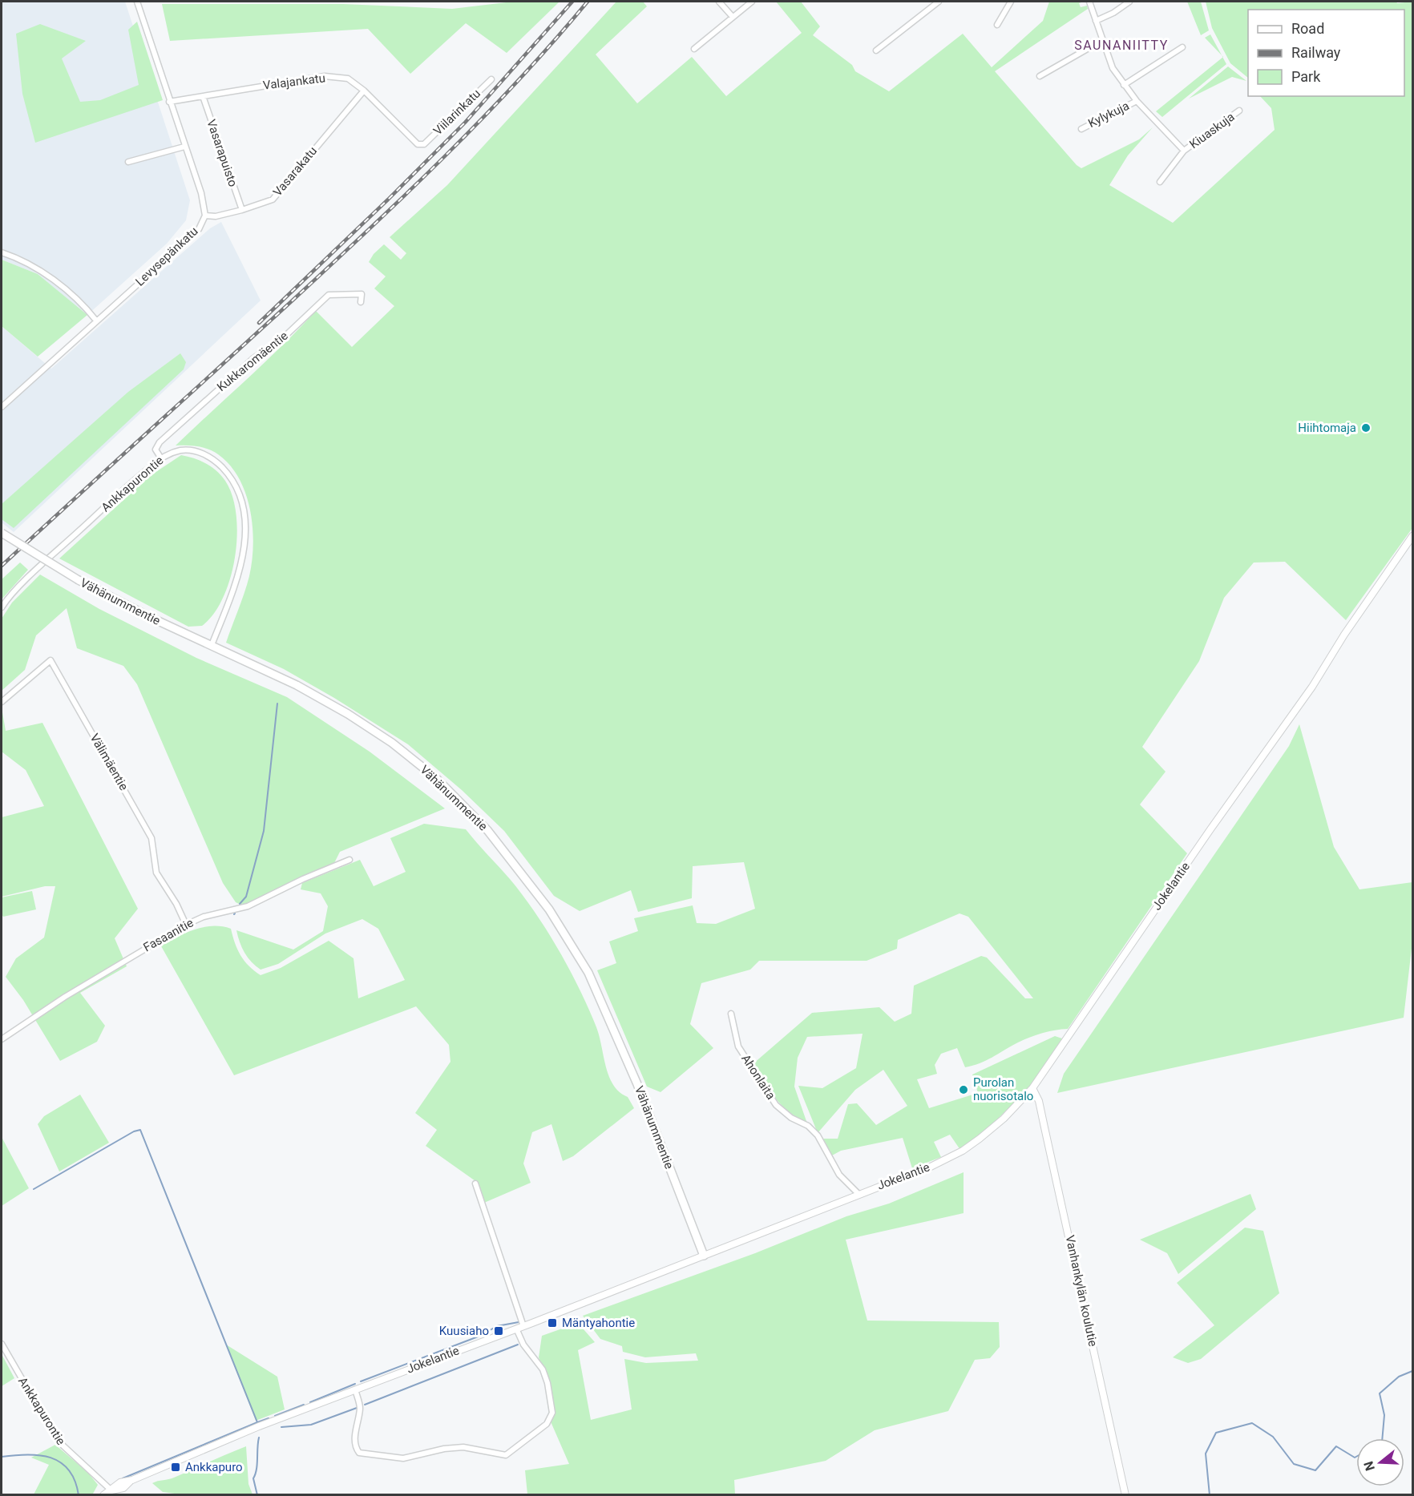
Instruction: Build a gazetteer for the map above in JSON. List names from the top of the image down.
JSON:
{
  "streets": {
    "main road": ["Vähänummentie"],
    "street": [
      "Valajankatu",
      "Viilarinkatu",
      "Kylykuja",
      "Kiuaskuja",
      "Vasarapuisto",
      "Vasarakatu",
      "Levysepänkatu",
      "Kukkaromäentie",
      "Ankkapurontie",
      "Välimäentie",
      "Jokelantie",
      "Fasaanitie",
      "Ahonlaita",
      "Vanhankylän koulutie"
    ]
  },
  "crossings": [
    ["Valajankatu", "Viilarinkatu"],
    ["Valajankatu", "Vasarapuisto"],
    ["Valajankatu", "Vasarakatu"],
    ["Valajankatu", "Levysepänkatu"],
    ["Vasarapuisto", "Vasarakatu"],
    ["Vasarakatu", "Levysepänkatu"],
    ["Kukkaromäentie", "Ankkapurontie"],
    ["Ankkapurontie", "Vähänummentie"],
    ["Ankkapurontie", "Jokelantie"],
    ["Vähänummentie", "Jokelantie"],
    ["Välimäentie", "Fasaanitie"],
    ["Jokelantie", "Ahonlaita"],
    ["Jokelantie", "Vanhankylän koulutie"]
  ],
  "districts": ["SAUNANIITTY"],
  "places": {
    "other": ["Hiihtomaja", "Purolan nuorisotalo"],
    "transit": ["Mäntyahontie", "Kuusiaho", "Ankkapuro"]
  },
  "legend": ["Road", "Railway", "Park"],
  "north": "left"
}
